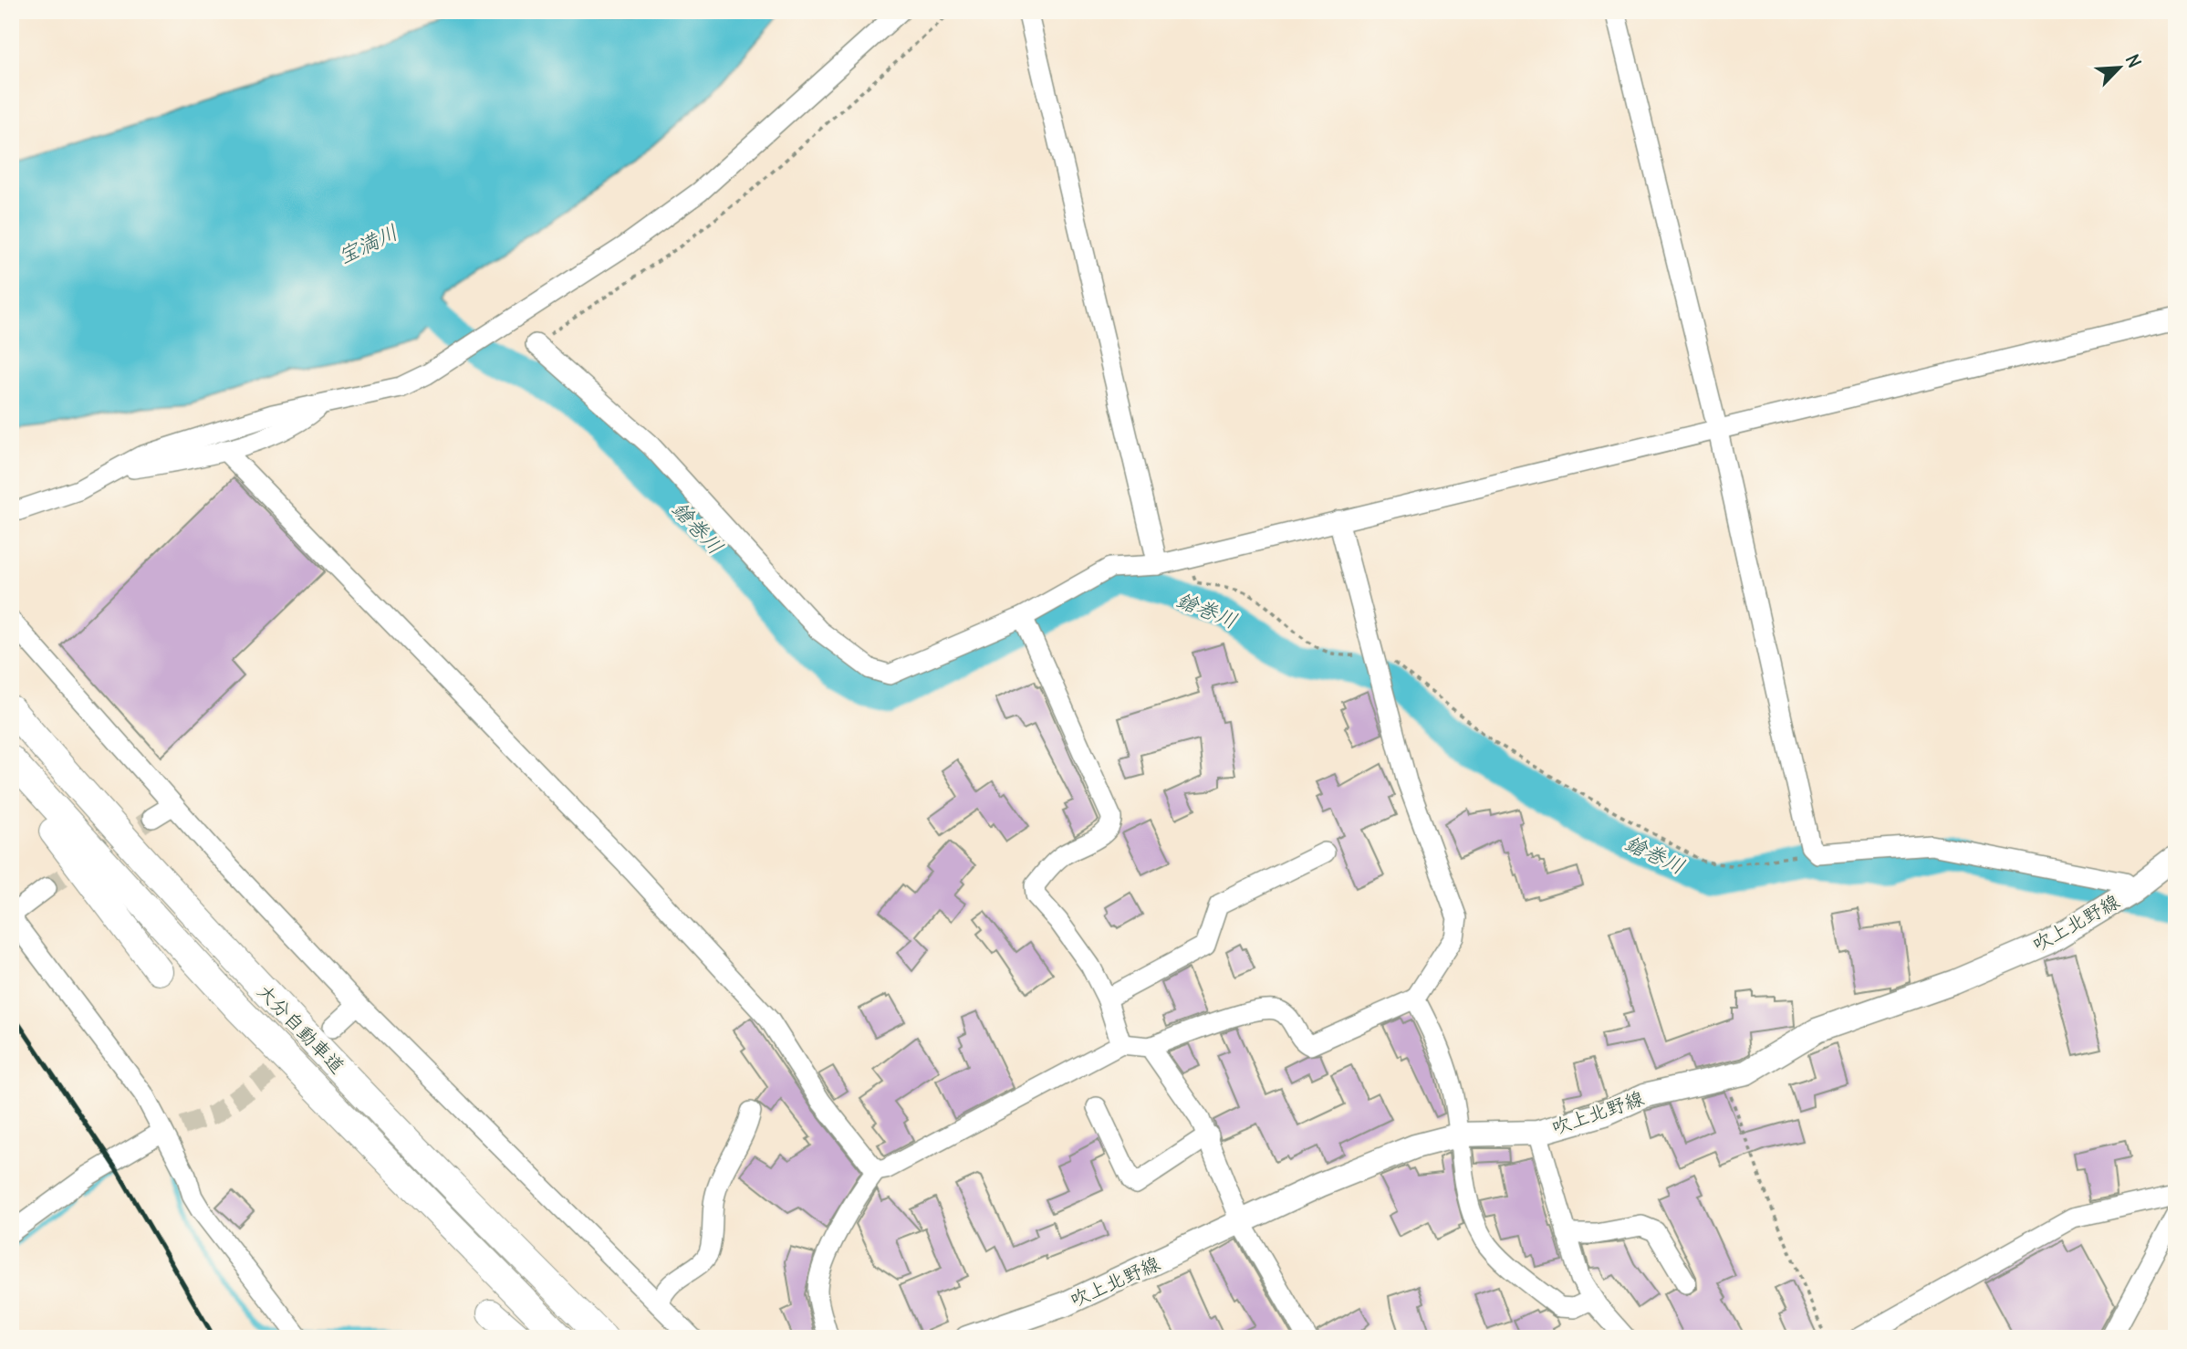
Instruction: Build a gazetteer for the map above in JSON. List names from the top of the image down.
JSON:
{
  "streets": {
    "highway": ["大分自動車道"],
    "main road": ["吹上北野線"]
  },
  "water": ["宝満川", "鎗巻川"],
  "north": "top right"
}
